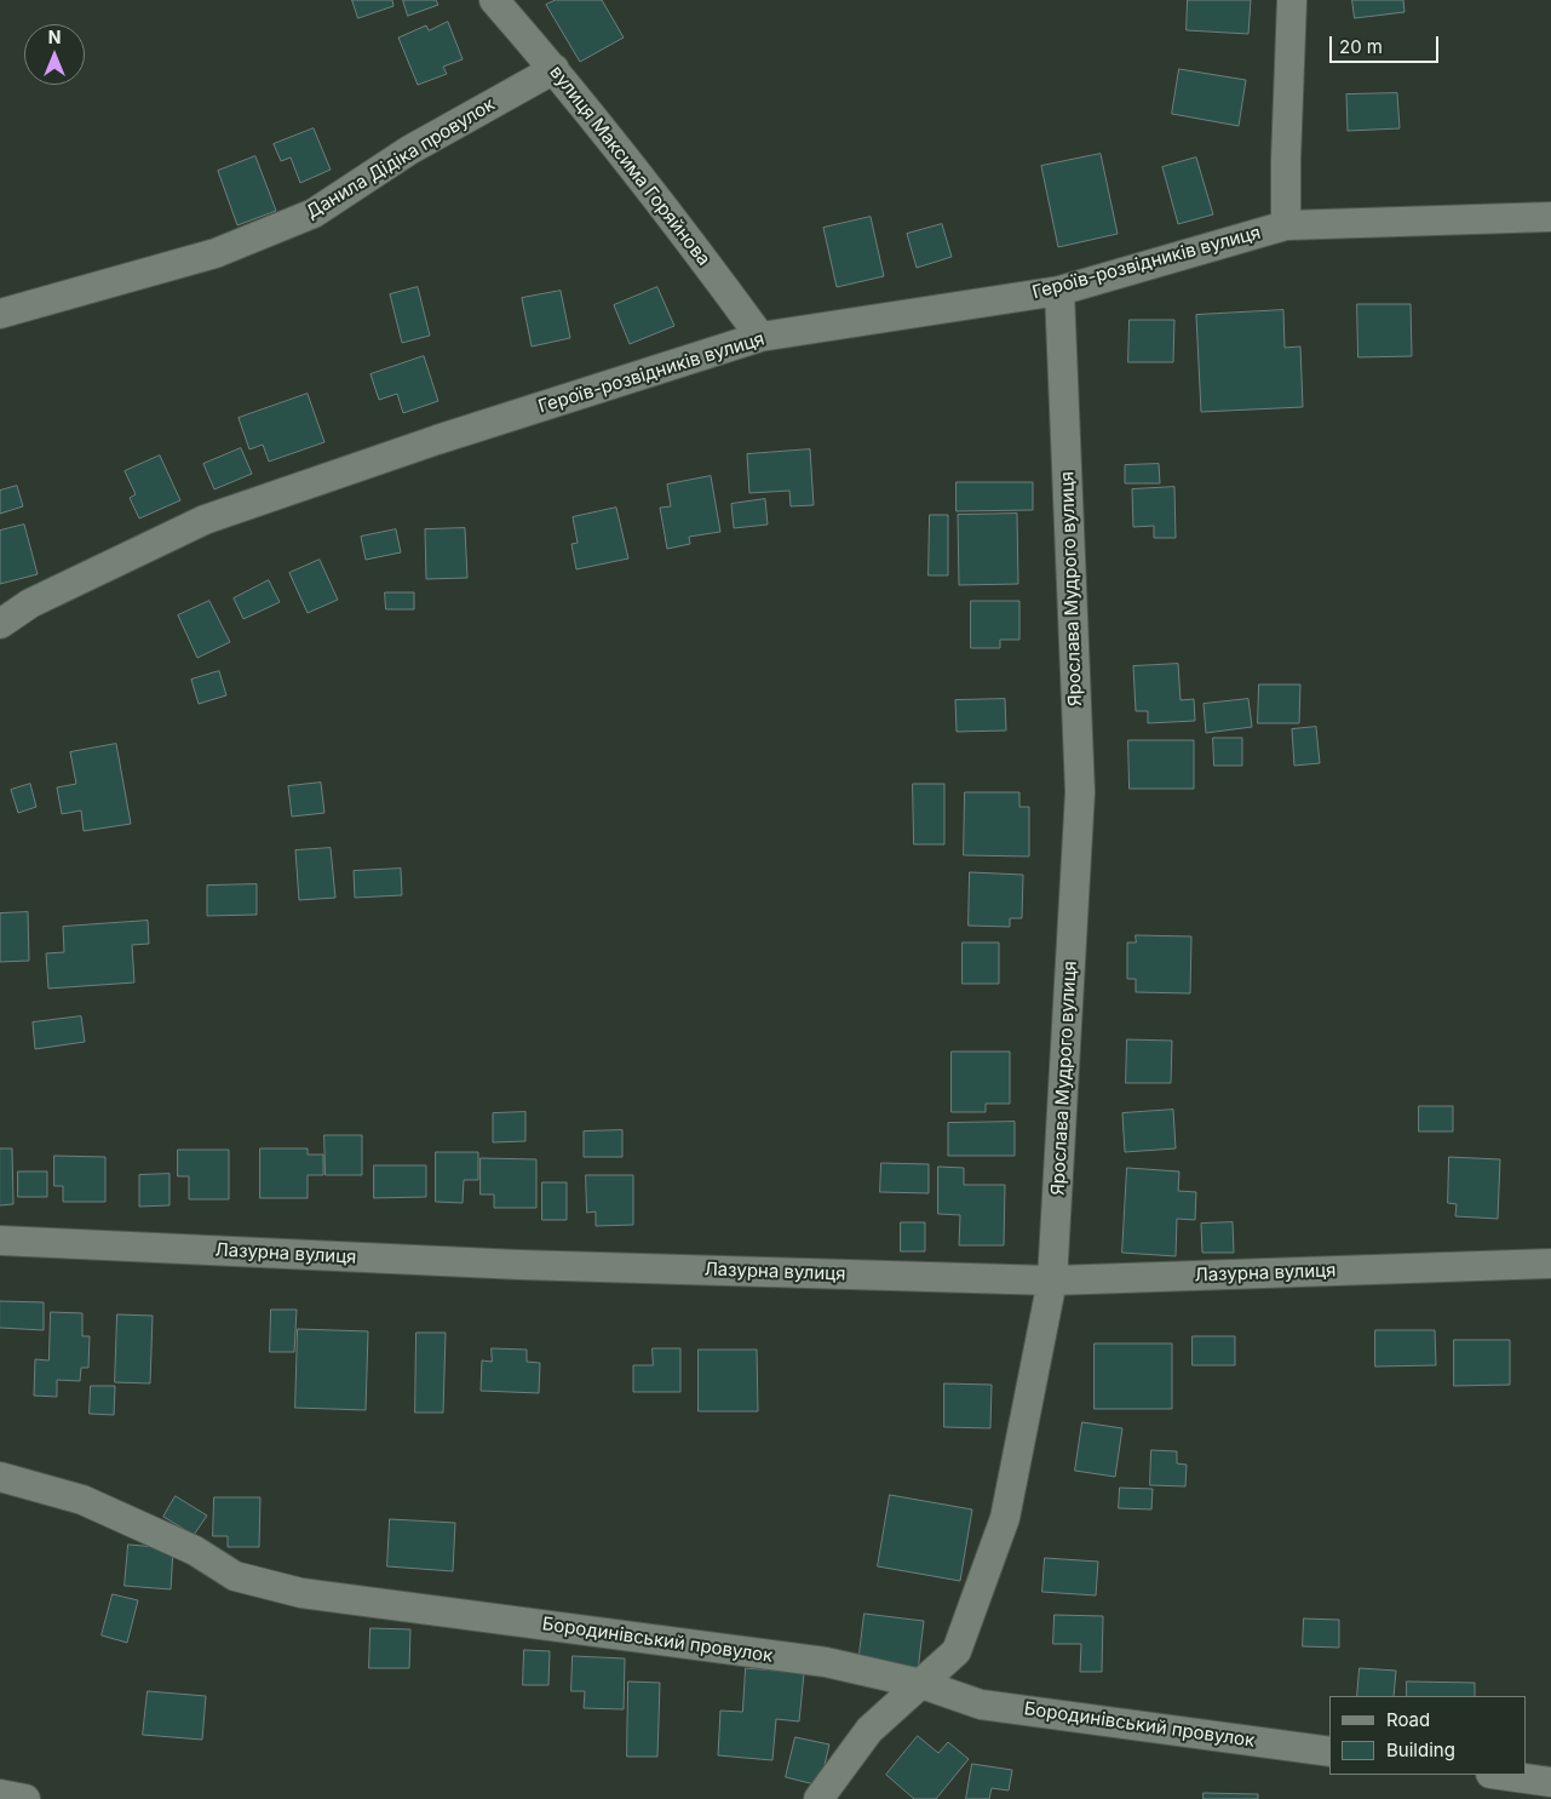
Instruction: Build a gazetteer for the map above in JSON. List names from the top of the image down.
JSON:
{
  "streets": {
    "street": [
      "Данила Дідіка провулок",
      "вулиця Максима Горяйнова",
      "Героїв-розвідників вулиця",
      "Ярослава Мудрого вулиця",
      "Лазурна вулиця",
      "Бородинівський провулок"
    ]
  },
  "crossings": [
    ["Данила Дідіка провулок", "вулиця Максима Горяйнова"],
    ["вулиця Максима Горяйнова", "Героїв-розвідників вулиця"],
    ["Героїв-розвідників вулиця", "Ярослава Мудрого вулиця"],
    ["Ярослава Мудрого вулиця", "Лазурна вулиця"],
    ["Ярослава Мудрого вулиця", "Бородинівський провулок"]
  ],
  "legend": ["Road", "Building"],
  "scale_bar": "20 m",
  "north": "top"
}
